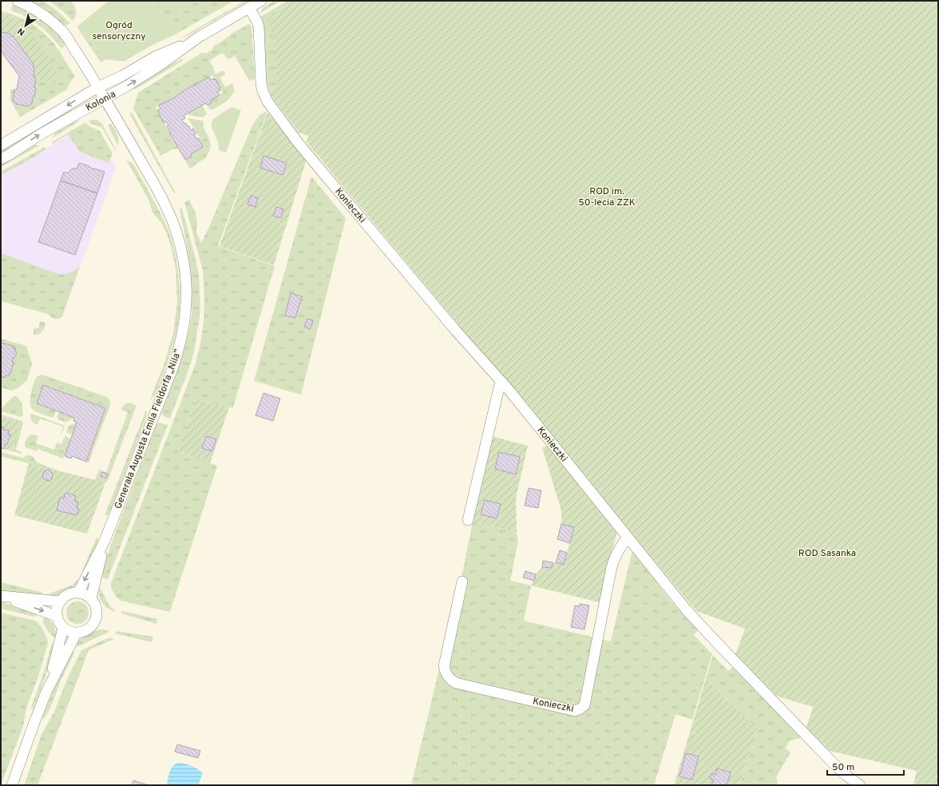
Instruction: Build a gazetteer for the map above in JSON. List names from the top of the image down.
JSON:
{
  "streets": {
    "street": ["Kolonia", "Konieczki", "Generała Augusta Emila Fieldorfa „Nila”"]
  },
  "crossings": [
    ["Kolonia", "Konieczki"],
    ["Kolonia", "Generała Augusta Emila Fieldorfa „Nila”"]
  ],
  "parks": ["Ogród sensoryczny", "ROD im. 50-lecia ZZK", "ROD Sasanka"],
  "scale_bar": "50 m",
  "north": "bottom left"
}
